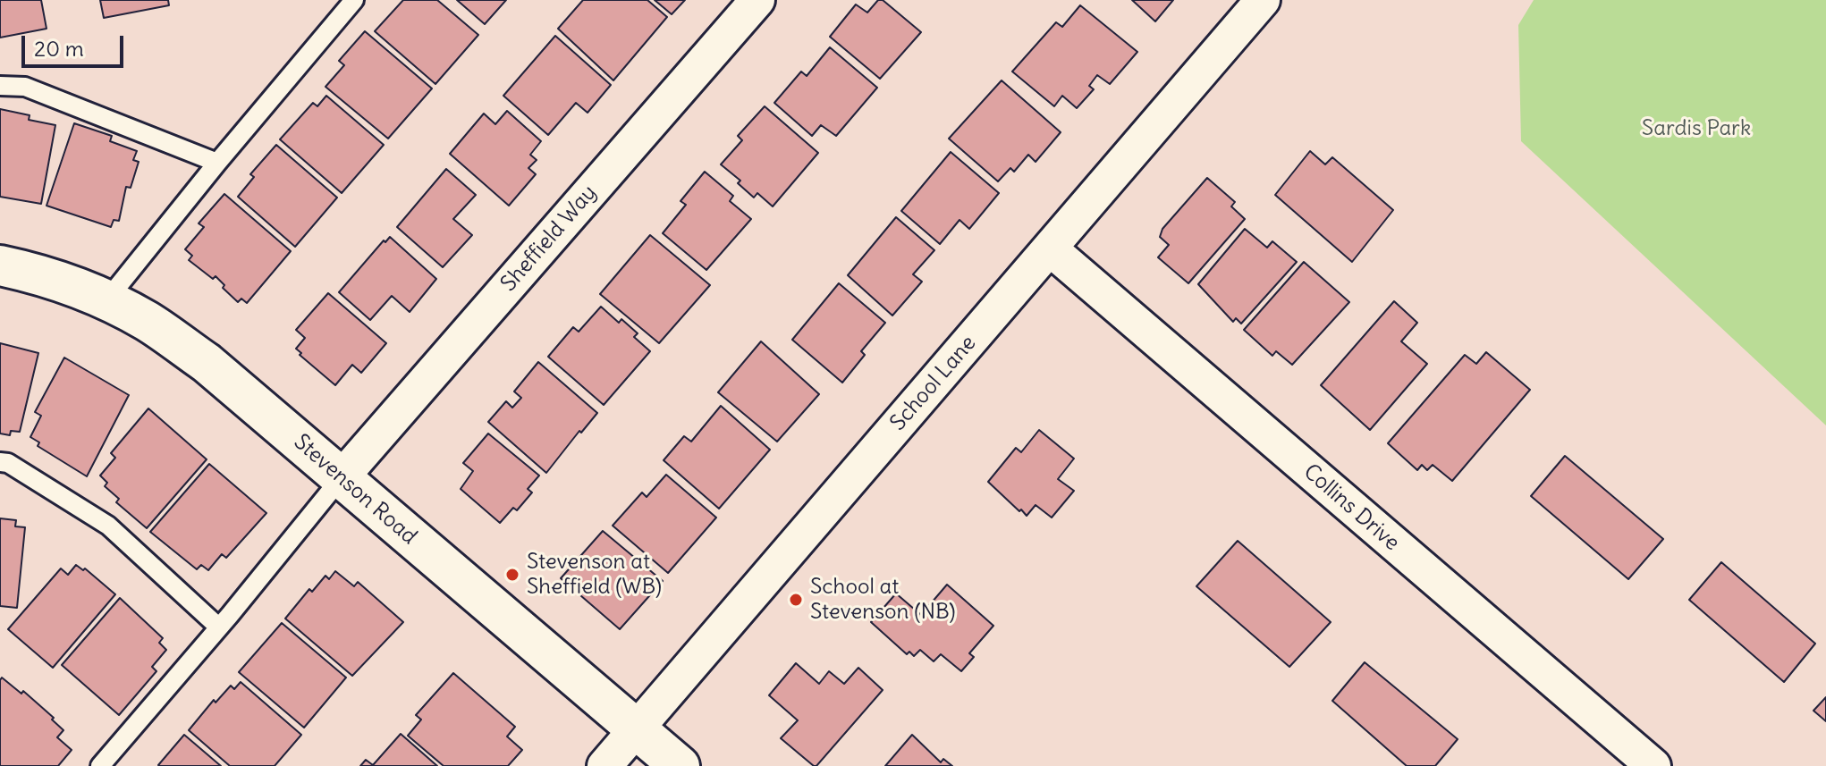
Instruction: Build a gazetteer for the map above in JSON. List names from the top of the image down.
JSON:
{
  "streets": {
    "street": [
      "Sheffield Way",
      "School Lane",
      "Stevenson Road",
      "Collins Drive"
    ]
  },
  "crossings": [
    ["Sheffield Way", "Stevenson Road"],
    ["School Lane", "Stevenson Road"],
    ["School Lane", "Collins Drive"]
  ],
  "parks": ["Sardis Park"],
  "places": ["Stevenson at Sheffield (WB)", "School at Stevenson (NB)"],
  "scale_bar": "20 m"
}
